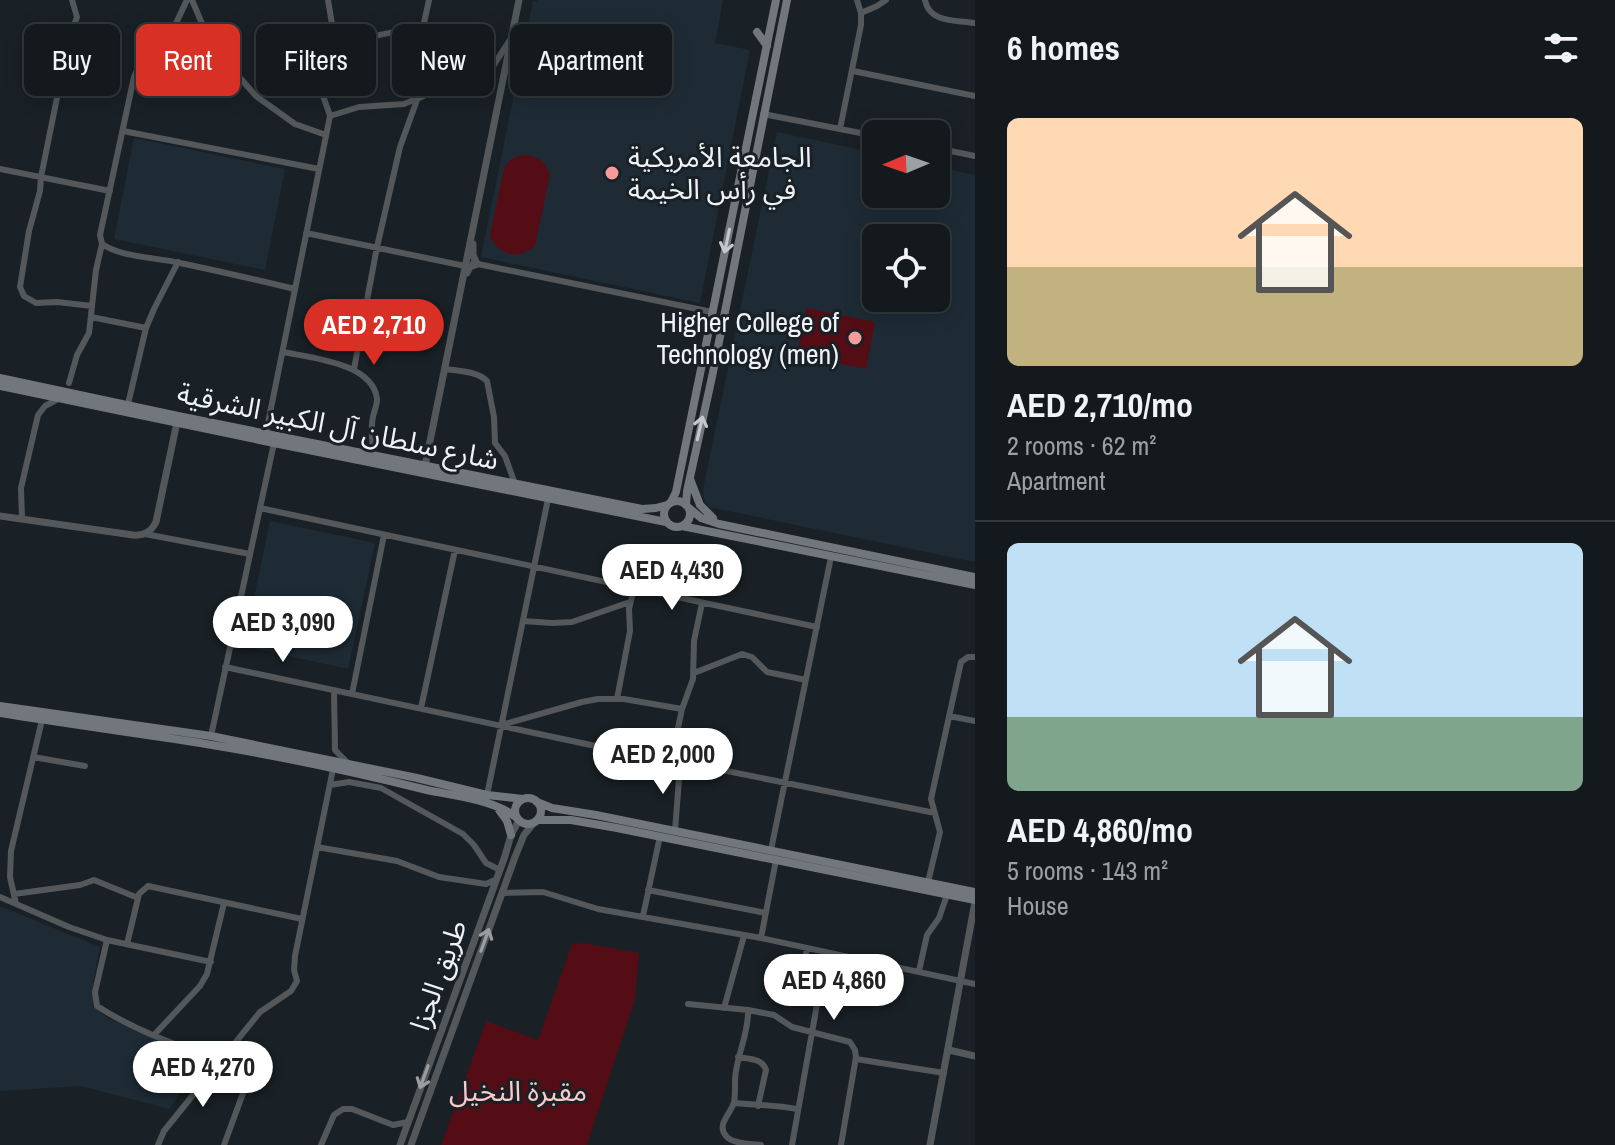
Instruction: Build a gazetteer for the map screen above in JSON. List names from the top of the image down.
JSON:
{
  "streets": {
    "main road": ["شارع سلطان آل الكبير الشرقية"],
    "street": ["طريق الجزا"]
  },
  "parks": ["مقبرة النخيل"],
  "places": ["الجامعة الأمريكية في رأس الخيمة", "Higher College of Technology (men)"],
  "north": "left",
  "page": {
    "heading": "6 homes",
    "chip": [
      "Buy",
      "Rent",
      "Filters",
      "New",
      "Apartment"
    ],
    "list": [
      {
        "name": "AED 2,710/mo",
        "note": "2 rooms · 62 m² · Apartment"
      },
      {
        "name": "AED 4,860/mo",
        "note": "5 rooms · 143 m² · House"
      }
    ],
    "price": [
      "AED 2,710",
      "AED 4,430",
      "AED 3,090",
      "AED 2,000",
      "AED 4,860",
      "AED 4,270"
    ]
  }
}
